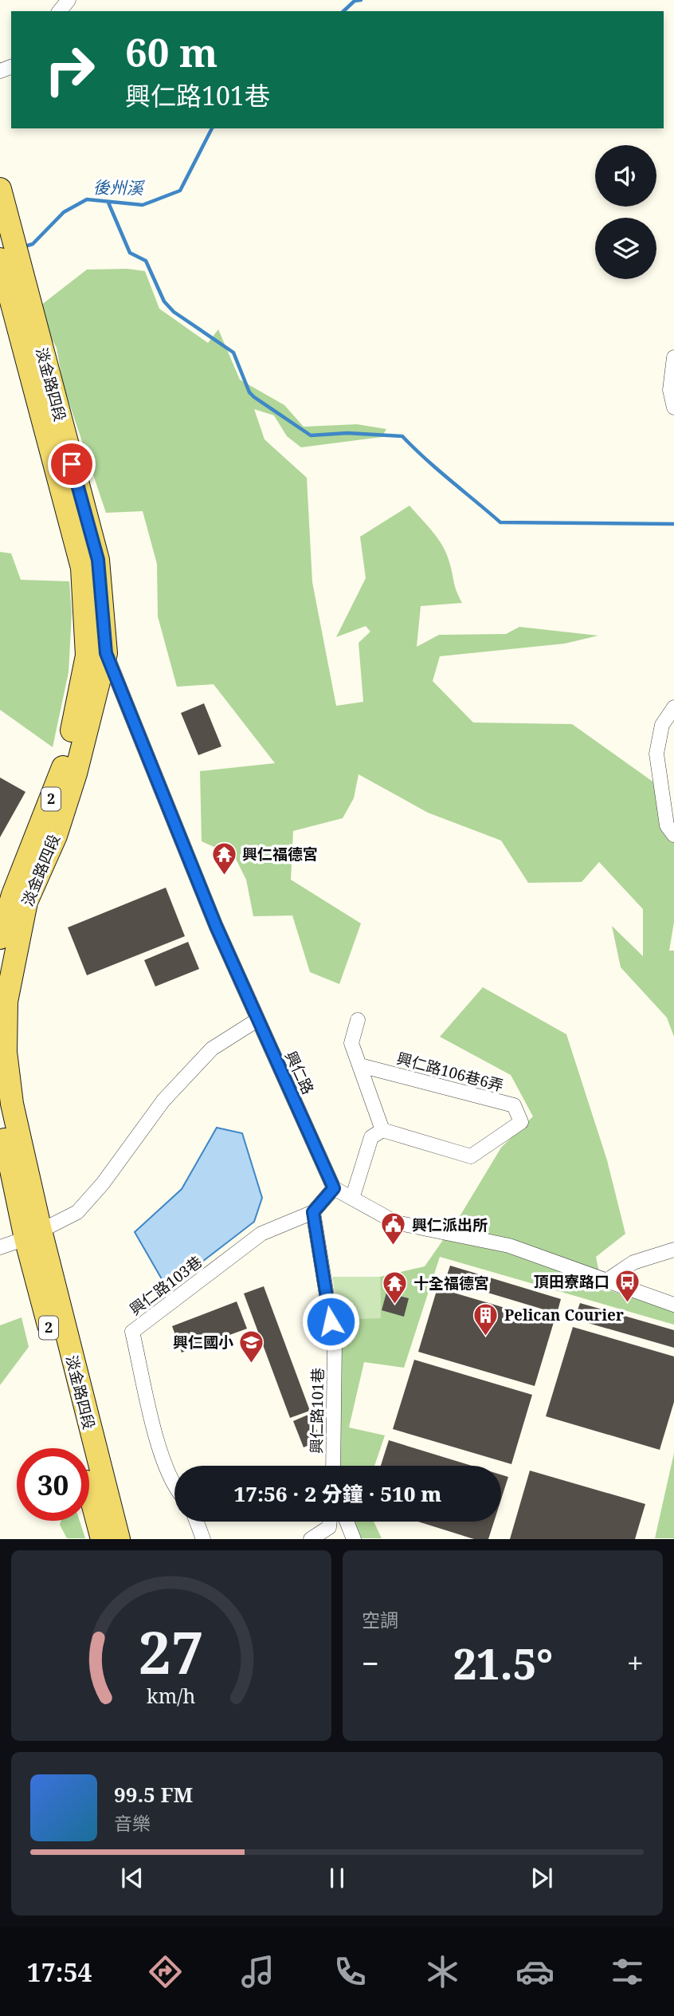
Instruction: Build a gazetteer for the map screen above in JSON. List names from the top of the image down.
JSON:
{
  "streets": {
    "main road": ["淡金路四段", "2"],
    "street": [
      "興仁路106巷6弄",
      "興仁路",
      "興仁路103巷",
      "興仁路101巷"
    ]
  },
  "crossings": [
    ["淡金路四段", "2"],
    ["淡金路四段", "興仁路"],
    ["興仁路103巷", "興仁路101巷"]
  ],
  "water": ["後州溪"],
  "places": {
    "temple": ["興仁福德宮", "十全福德宮"],
    "public building": ["興仁派出所"],
    "bus stop": ["頂田寮路口"],
    "building": ["Pelican Courier"],
    "school or university": ["興仁國小"]
  },
  "page": {
    "turn": ["60 m", "興仁路101巷"],
    "limit": "30",
    "trip": "17:56 · 2 分鐘 · 510 m",
    "tile": "空調",
    "heat": ["−", "21.5°", "+"],
    "song": ["99.5 FM", "音樂"],
    "tabs": "17:54",
    "gauge": ["27", "km/h"]
  }
}
